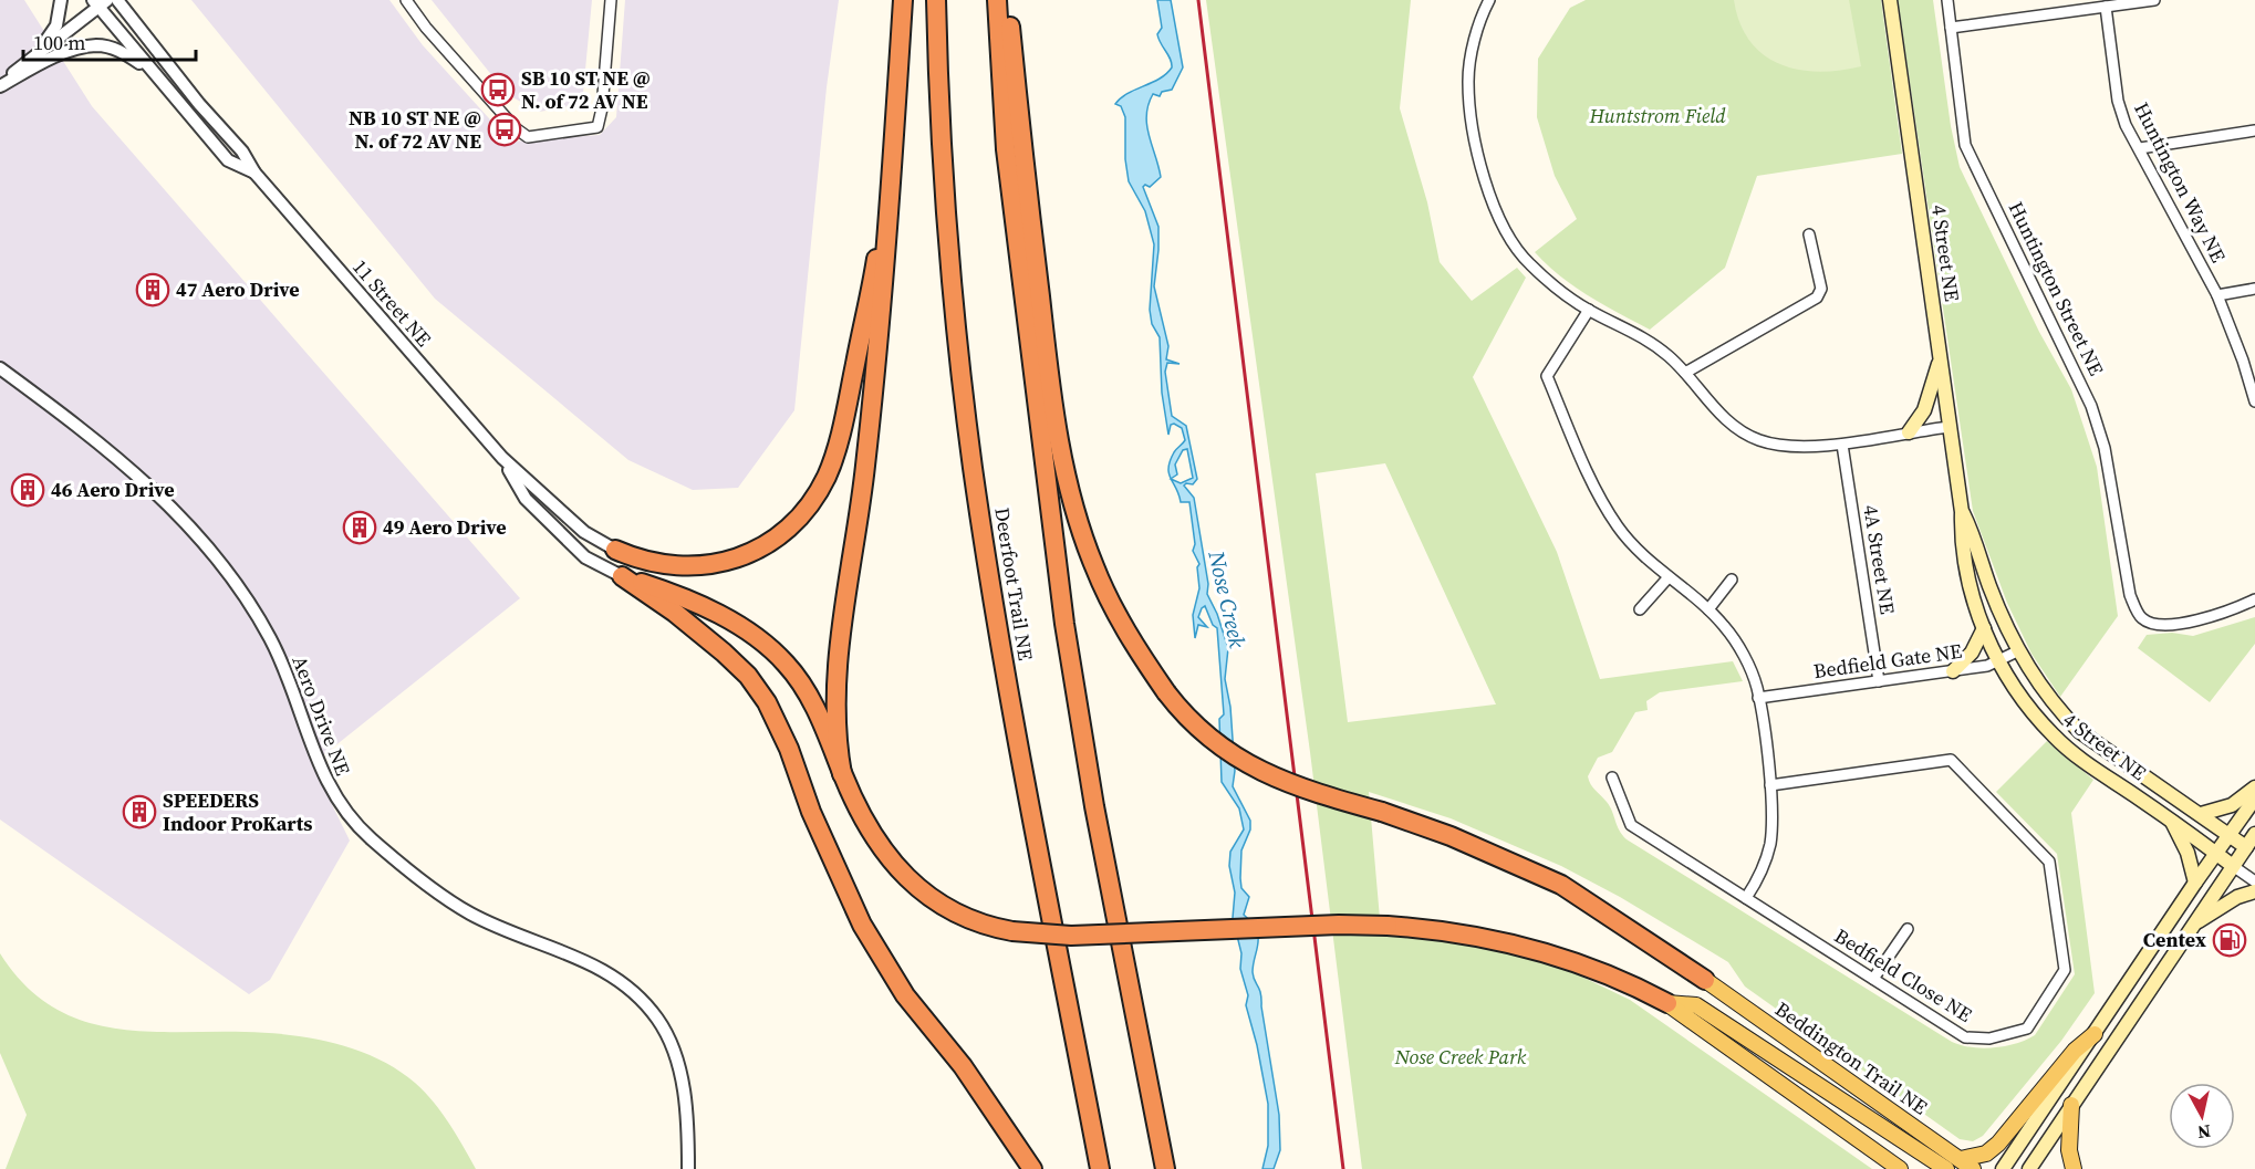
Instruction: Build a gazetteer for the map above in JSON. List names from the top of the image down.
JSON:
{
  "streets": {
    "highway": ["Deerfoot Trail NE"],
    "main road": ["4 Street NE", "Beddington Trail NE"],
    "street": [
      "Huntington Way NE",
      "Huntington Street NE",
      "11 Street NE",
      "4A Street NE",
      "Bedfield Gate NE",
      "Aero Drive NE",
      "Bedfield Close NE"
    ]
  },
  "crossings": [
    ["4 Street NE", "Bedfield Gate NE"],
    ["4A Street NE", "Bedfield Gate NE"]
  ],
  "water": ["Nose Creek"],
  "parks": ["Huntstrom Field", "Nose Creek Park"],
  "places": {
    "bus stop": ["SB 10 ST NE @ N. of 72 AV NE", "NB 10 ST NE @ N. of 72 AV NE"],
    "building": [
      "47 Aero Drive",
      "46 Aero Drive",
      "49 Aero Drive",
      "SPEEDERS Indoor ProKarts"
    ],
    "fuel station": ["Centex"]
  },
  "scale_bar": "100 m",
  "north": "bottom"
}
